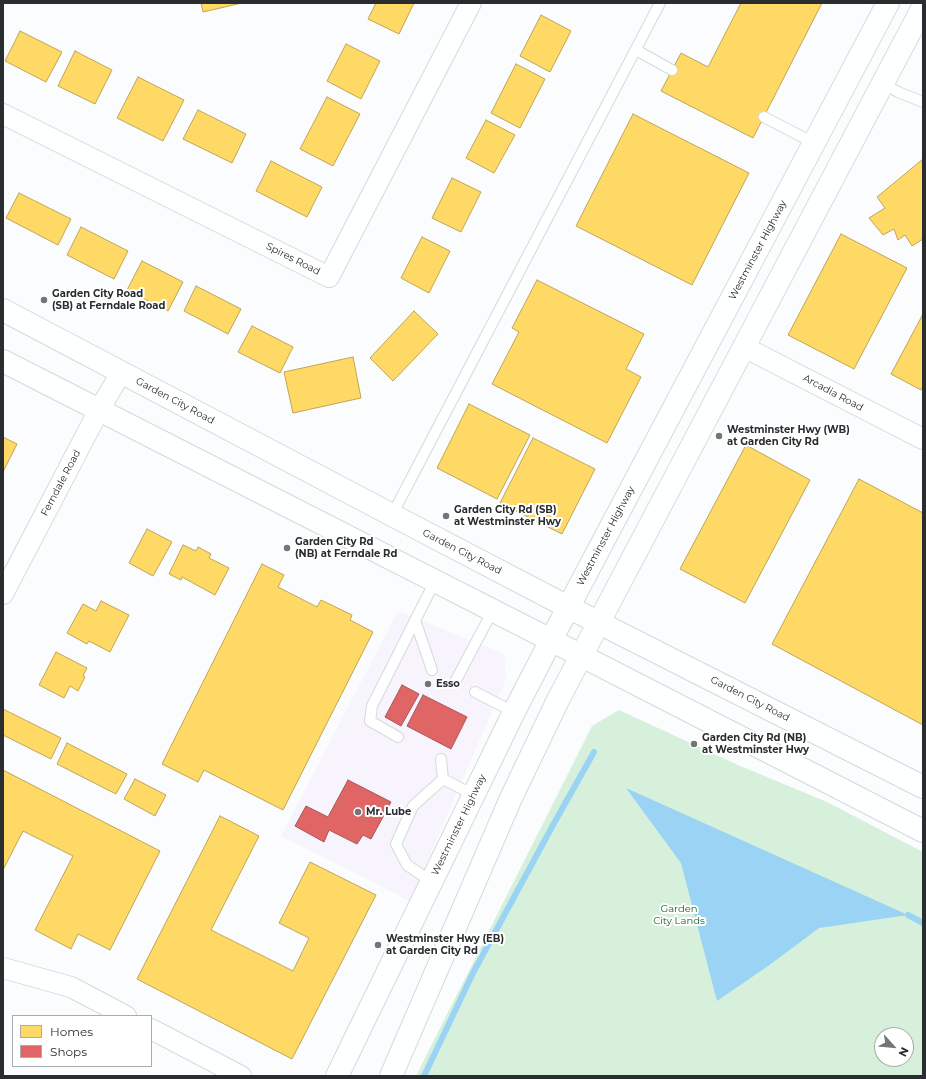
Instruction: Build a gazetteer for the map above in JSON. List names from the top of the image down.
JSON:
{
  "streets": {
    "main road": ["Westminster Highway", "Garden City Road"],
    "street": ["Spires Road", "Arcadia Road", "Ferndale Road"]
  },
  "crossings": [
    ["Westminster Highway", "Garden City Road"],
    ["Garden City Road", "Ferndale Road"]
  ],
  "parks": ["Garden City Lands"],
  "places": [
    "Garden City Road (SB) at Ferndale Road",
    "Westminster Hwy (WB) at Garden City Rd",
    "Garden City Rd (SB) at Westminster Hwy",
    "Garden City Rd (NB) at Ferndale Rd",
    "Esso",
    "Garden City Rd (NB) at Westminster Hwy",
    "Mr. Lube",
    "Westminster Hwy (EB) at Garden City Rd"
  ],
  "legend": ["Homes", "Shops"],
  "north": "bottom right"
}
